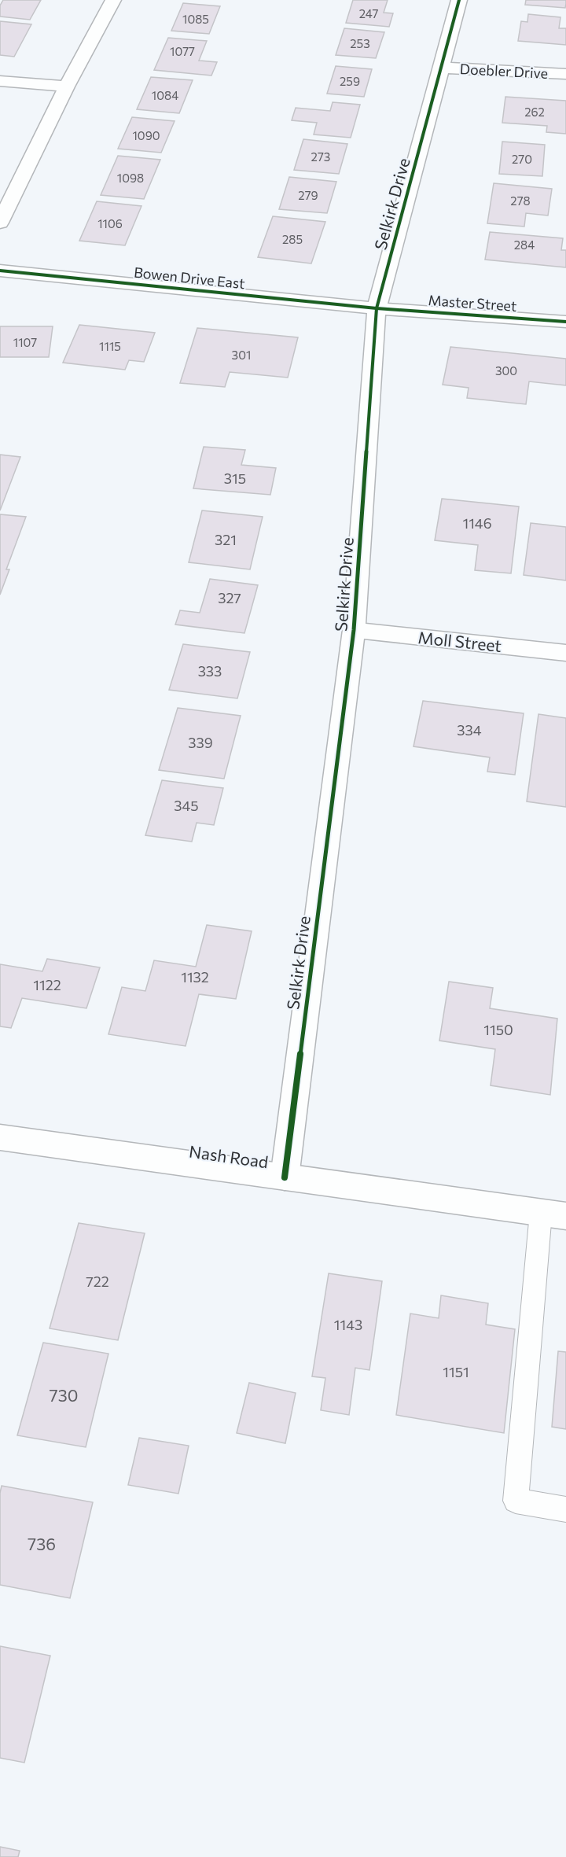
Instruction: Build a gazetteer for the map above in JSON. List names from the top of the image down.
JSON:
{
  "streets": {
    "street": [
      "Doebler Drive",
      "Selkirk Drive",
      "Bowen Drive East",
      "Master Street",
      "Moll Street",
      "Nash Road"
    ]
  },
  "crossings": [
    ["Doebler Drive", "Selkirk Drive"],
    ["Selkirk Drive", "Bowen Drive East"],
    ["Selkirk Drive", "Master Street"],
    ["Selkirk Drive", "Moll Street"],
    ["Selkirk Drive", "Nash Road"],
    ["Bowen Drive East", "Master Street"]
  ],
  "house_numbers": [
    "247",
    "1085",
    "253",
    "1077",
    "259",
    "1084",
    "262",
    "1090",
    "273",
    "270",
    "1098",
    "279",
    "278",
    "1106",
    "285",
    "284",
    "1107",
    "1115",
    "301",
    "300",
    "315",
    "1146",
    "321",
    "327",
    "333",
    "334",
    "339",
    "345",
    "1132",
    "1122",
    "1150",
    "722",
    "1143",
    "1151",
    "730",
    "736"
  ]
}
